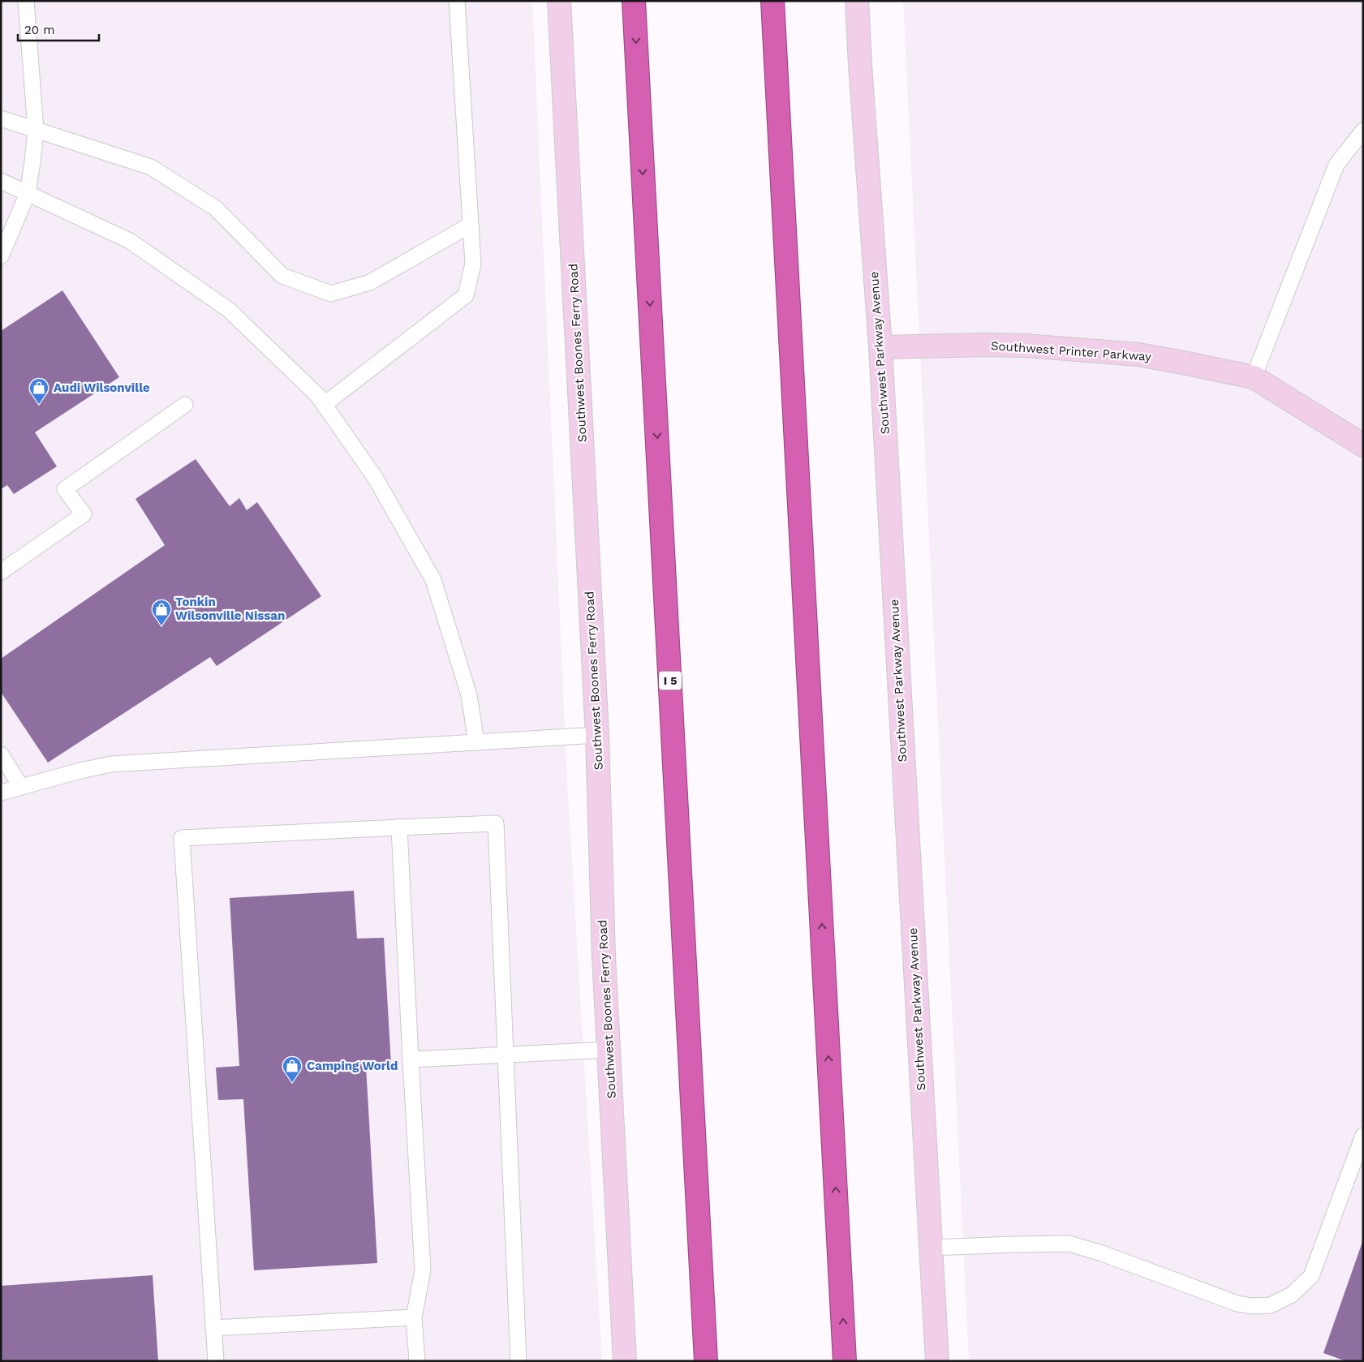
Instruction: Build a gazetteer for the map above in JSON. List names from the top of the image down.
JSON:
{
  "streets": {
    "highway": ["I 5"],
    "street": ["Southwest Printer Parkway", "Southwest Boones Ferry Road", "Southwest Parkway Avenue"]
  },
  "crossings": [
    ["Southwest Printer Parkway", "Southwest Parkway Avenue"]
  ],
  "places": {
    "shop": ["Audi Wilsonville", "Tonkin Wilsonville Nissan", "Camping World"]
  },
  "scale_bar": "20 m"
}
